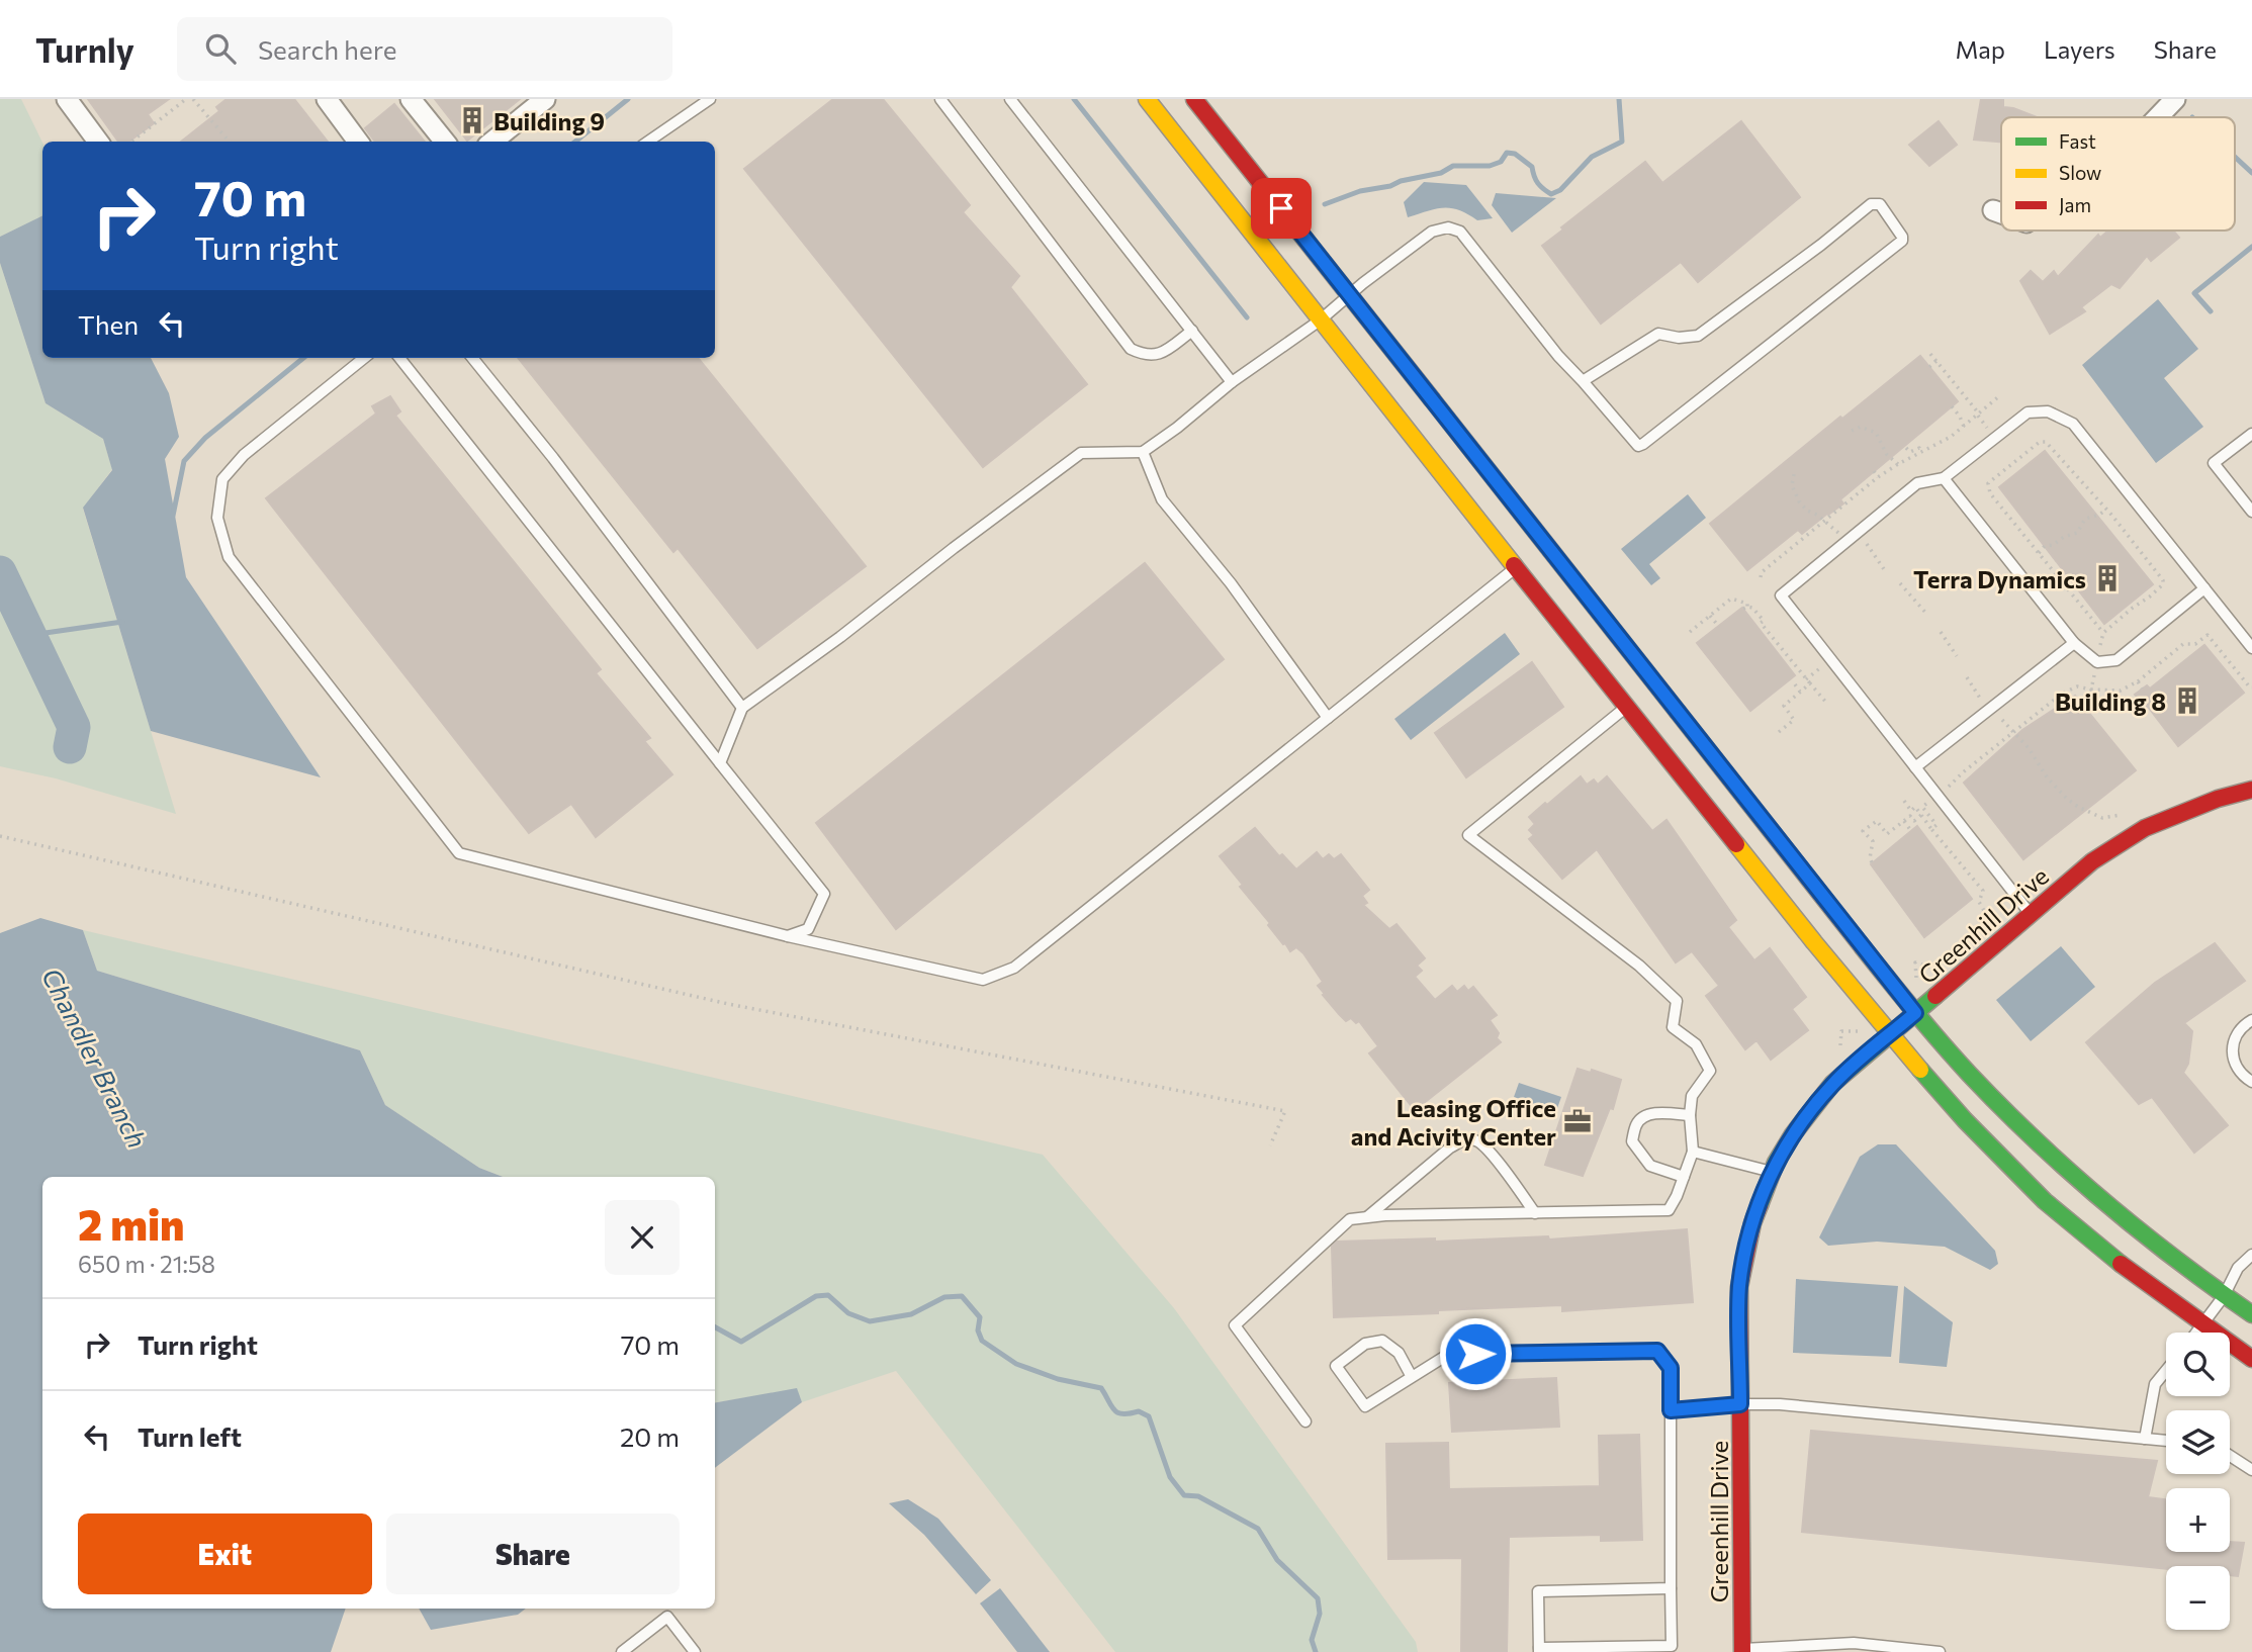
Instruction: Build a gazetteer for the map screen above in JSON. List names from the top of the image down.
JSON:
{
  "streets": {
    "main road": ["Greenhill Drive"]
  },
  "water": ["Chandler Branch"],
  "places": {
    "building": ["Building 9", "Terra Dynamics", "Building 8"],
    "office": ["Leasing Office and Acivity Center"]
  },
  "legend": ["Fast", "Slow", "Jam"],
  "page": {
    "header": "Turnly",
    "search": "Search here",
    "nav": ["Map", "Layers", "Share"],
    "turn": ["70 m", "Turn right"],
    "then": "Then",
    "heading": ["2 min", "650 m · 21:58"],
    "list": [
      {
        "name": "Turn right",
        "value": "70 m"
      },
      {
        "name": "Turn left",
        "value": "20 m"
      }
    ],
    "map_buttons": ["+", "−"],
    "buttons": ["Exit", "Share"]
  }
}
